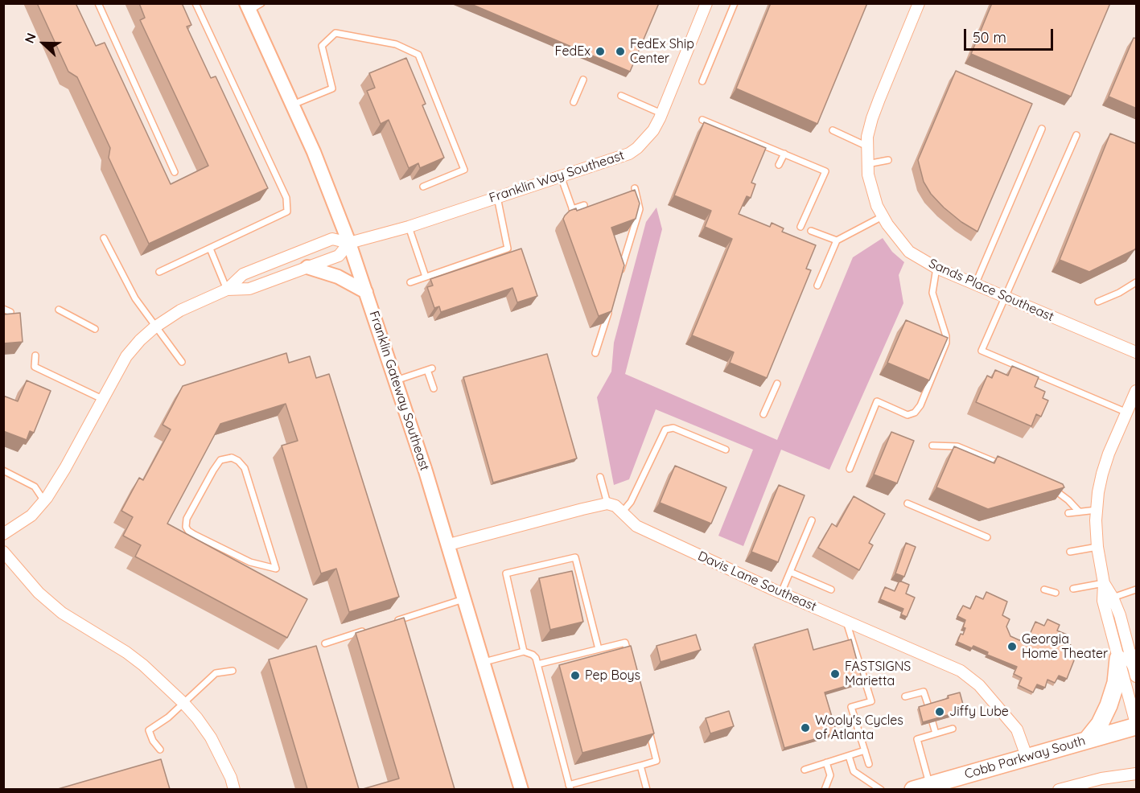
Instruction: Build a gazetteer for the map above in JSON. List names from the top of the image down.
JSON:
{
  "streets": {
    "main road": ["Cobb Parkway South"],
    "street": [
      "Franklin Way Southeast",
      "Sands Place Southeast",
      "Franklin Gateway Southeast",
      "Davis Lane Southeast"
    ]
  },
  "crossings": [
    ["Franklin Way Southeast", "Franklin Gateway Southeast"],
    ["Davis Lane Southeast", "Cobb Parkway South"]
  ],
  "places": [
    "FedEx",
    "FedEx Ship Center",
    "Georgia Home Theater",
    "FASTSIGNS Marietta",
    "Pep Boys",
    "Jiffy Lube",
    "Wooly's Cycles of Atlanta"
  ],
  "scale_bar": "50 m",
  "north": "left"
}
